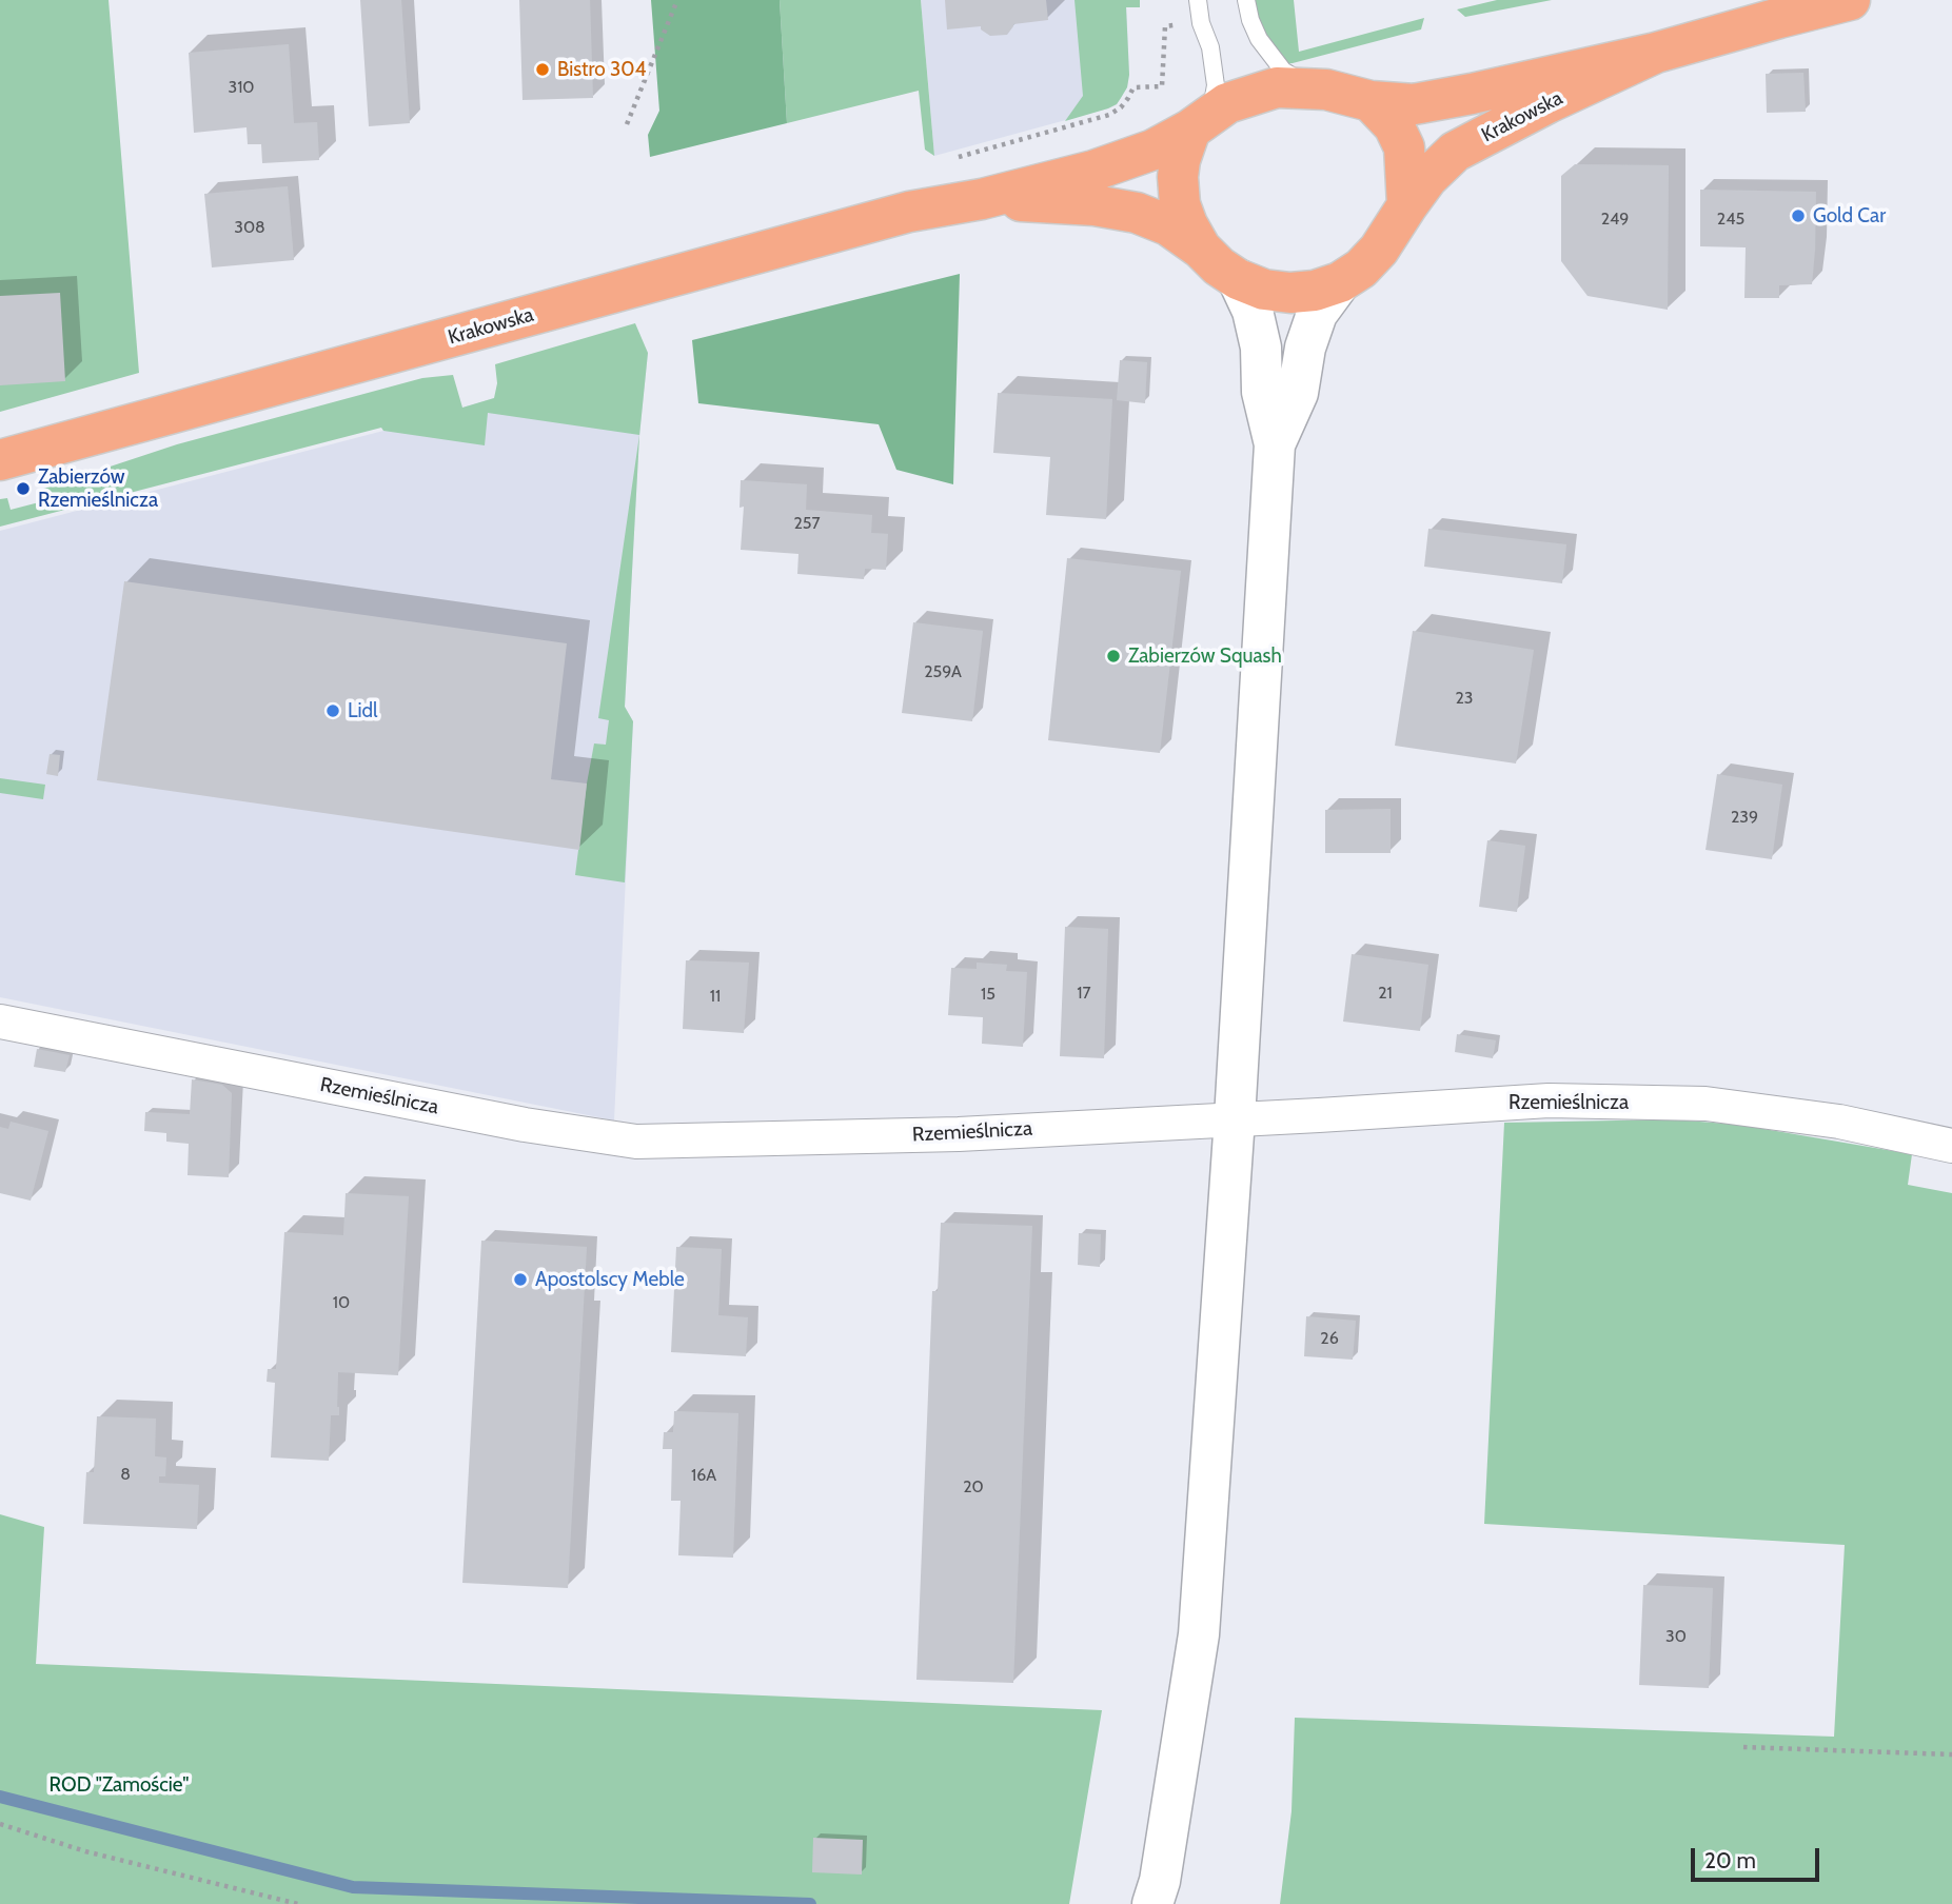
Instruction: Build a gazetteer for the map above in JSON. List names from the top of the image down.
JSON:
{
  "streets": {
    "main road": ["Krakowska"],
    "street": ["Rzemieślnicza"]
  },
  "parks": ["ROD \"Zamoście\""],
  "places": [
    "Bistro 304",
    "Gold Car",
    "Zabierzów Rzemieślnicza",
    "Zabierzów Squash",
    "Lidl",
    "Apostolscy Meble"
  ],
  "house_numbers": [
    "310",
    "249",
    "245",
    "308",
    "257",
    "259A",
    "23",
    "239",
    "17",
    "21",
    "15",
    "11",
    "10",
    "26",
    "8",
    "16A",
    "20",
    "30"
  ],
  "scale_bar": "20 m"
}
